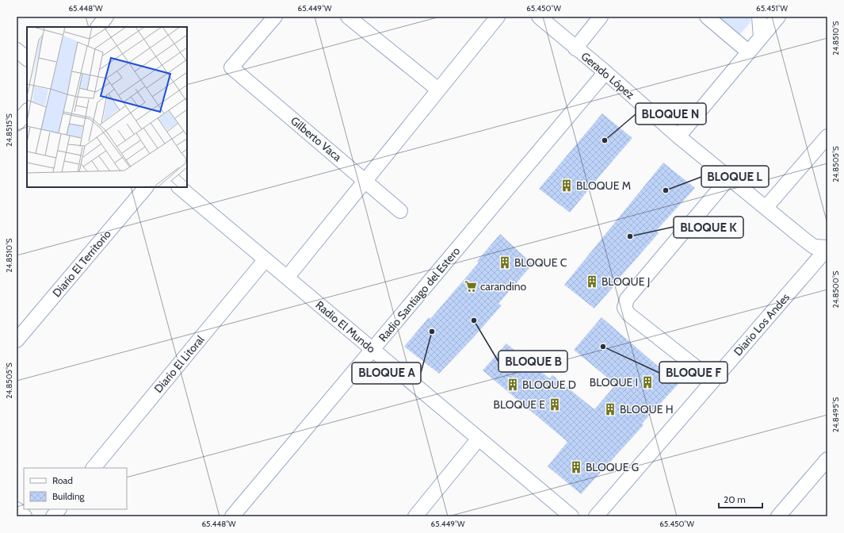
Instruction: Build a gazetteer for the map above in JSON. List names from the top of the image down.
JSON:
{
  "streets": {
    "street": [
      "Gerado López",
      "Gilberto Vaca",
      "Diario El Territorio",
      "Radio Santiago del Estero",
      "Diario Los Andes",
      "Radio El Mundo",
      "Diario El Litoral"
    ]
  },
  "crossings": [
    ["Gerado López", "Radio Santiago del Estero"],
    ["Gerado López", "Diario Los Andes"],
    ["Radio Santiago del Estero", "Radio El Mundo"],
    ["Radio El Mundo", "Diario El Litoral"]
  ],
  "places": {
    "other": [
      "BLOQUE N",
      "BLOQUE L",
      "BLOQUE K",
      "BLOQUE B",
      "BLOQUE A",
      "BLOQUE F"
    ],
    "building": [
      "BLOQUE M",
      "BLOQUE C",
      "BLOQUE J",
      "BLOQUE I",
      "BLOQUE D",
      "BLOQUE E",
      "BLOQUE H",
      "BLOQUE G"
    ],
    "supermarket": ["carandino"]
  },
  "legend": ["Road", "Building"],
  "scale_bar": "20 m",
  "coordinates": [
    "65.448°W",
    "65.449°W",
    "65.450°W",
    "65.451°W",
    "24.8510°S",
    "24.8515°S",
    "24.8505°S",
    "24.8500°S",
    "24.8495°S"
  ]
}
